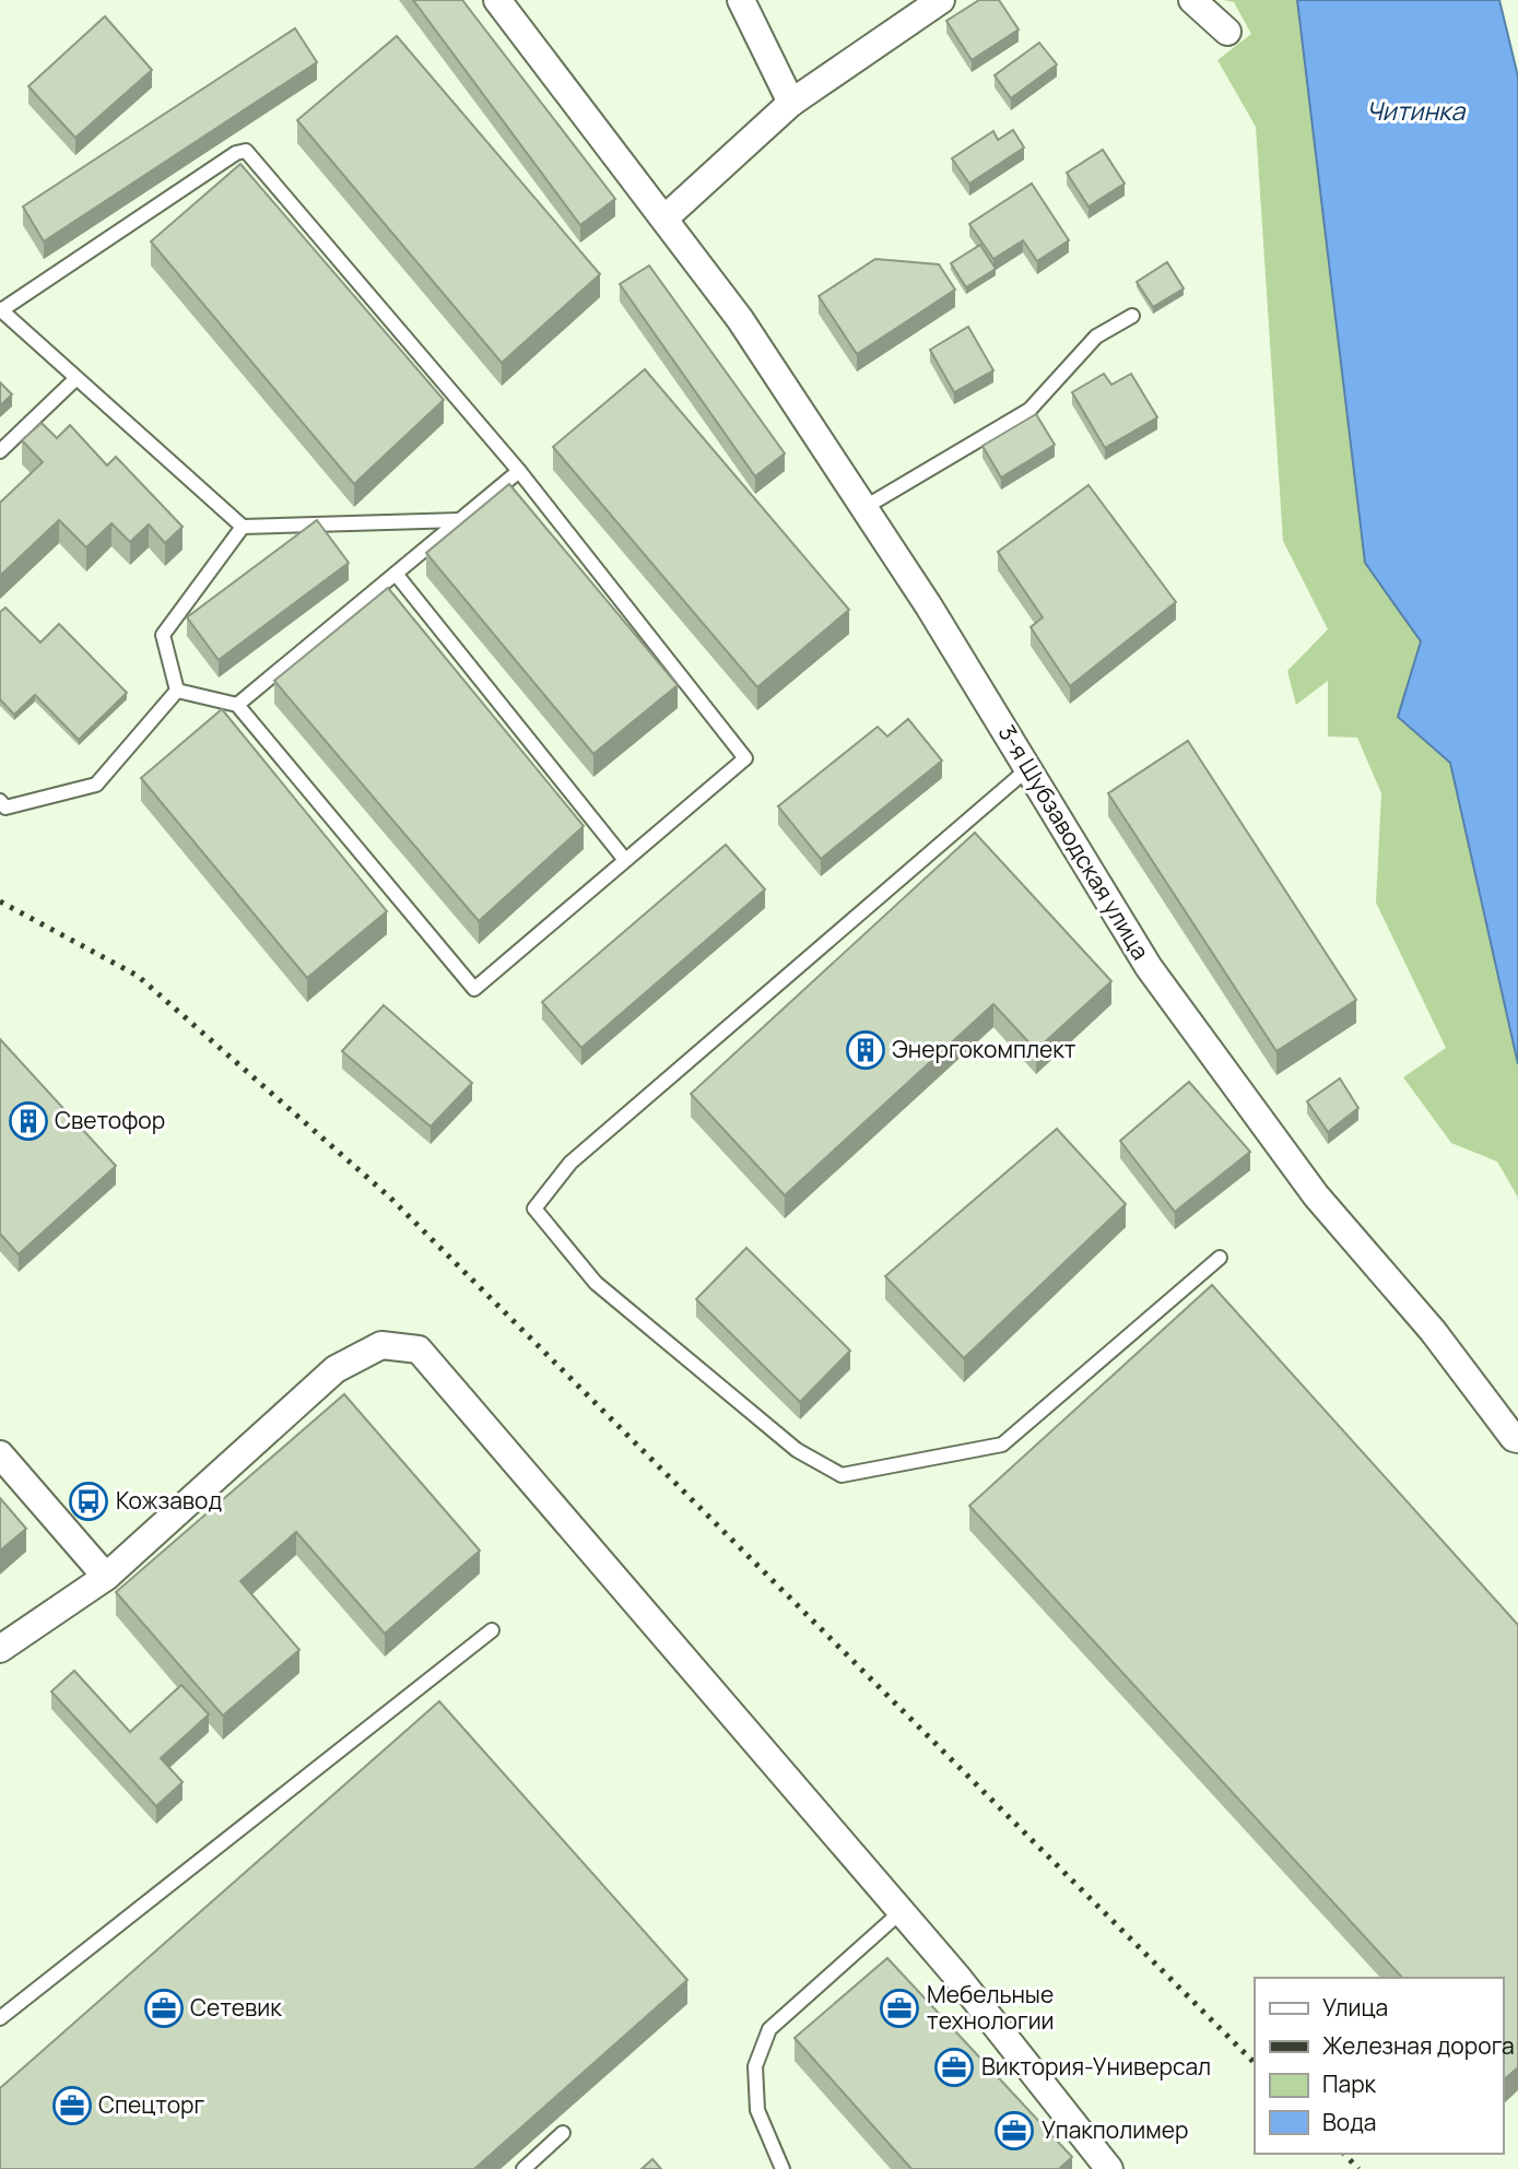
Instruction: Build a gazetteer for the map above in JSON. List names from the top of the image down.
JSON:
{
  "streets": {
    "street": ["3-я Шубзаводская улица"]
  },
  "water": ["Читинка"],
  "places": {
    "building": ["Энергокомплект", "Светофор"],
    "bus stop": ["Кожзавод"],
    "office": [
      "Сетевик",
      "Мебельные технологии",
      "Виктория-Универсал",
      "Спецторг",
      "Упакполимер"
    ]
  },
  "legend": [
    "Улица",
    "Железная дорога",
    "Парк",
    "Вода"
  ]
}
